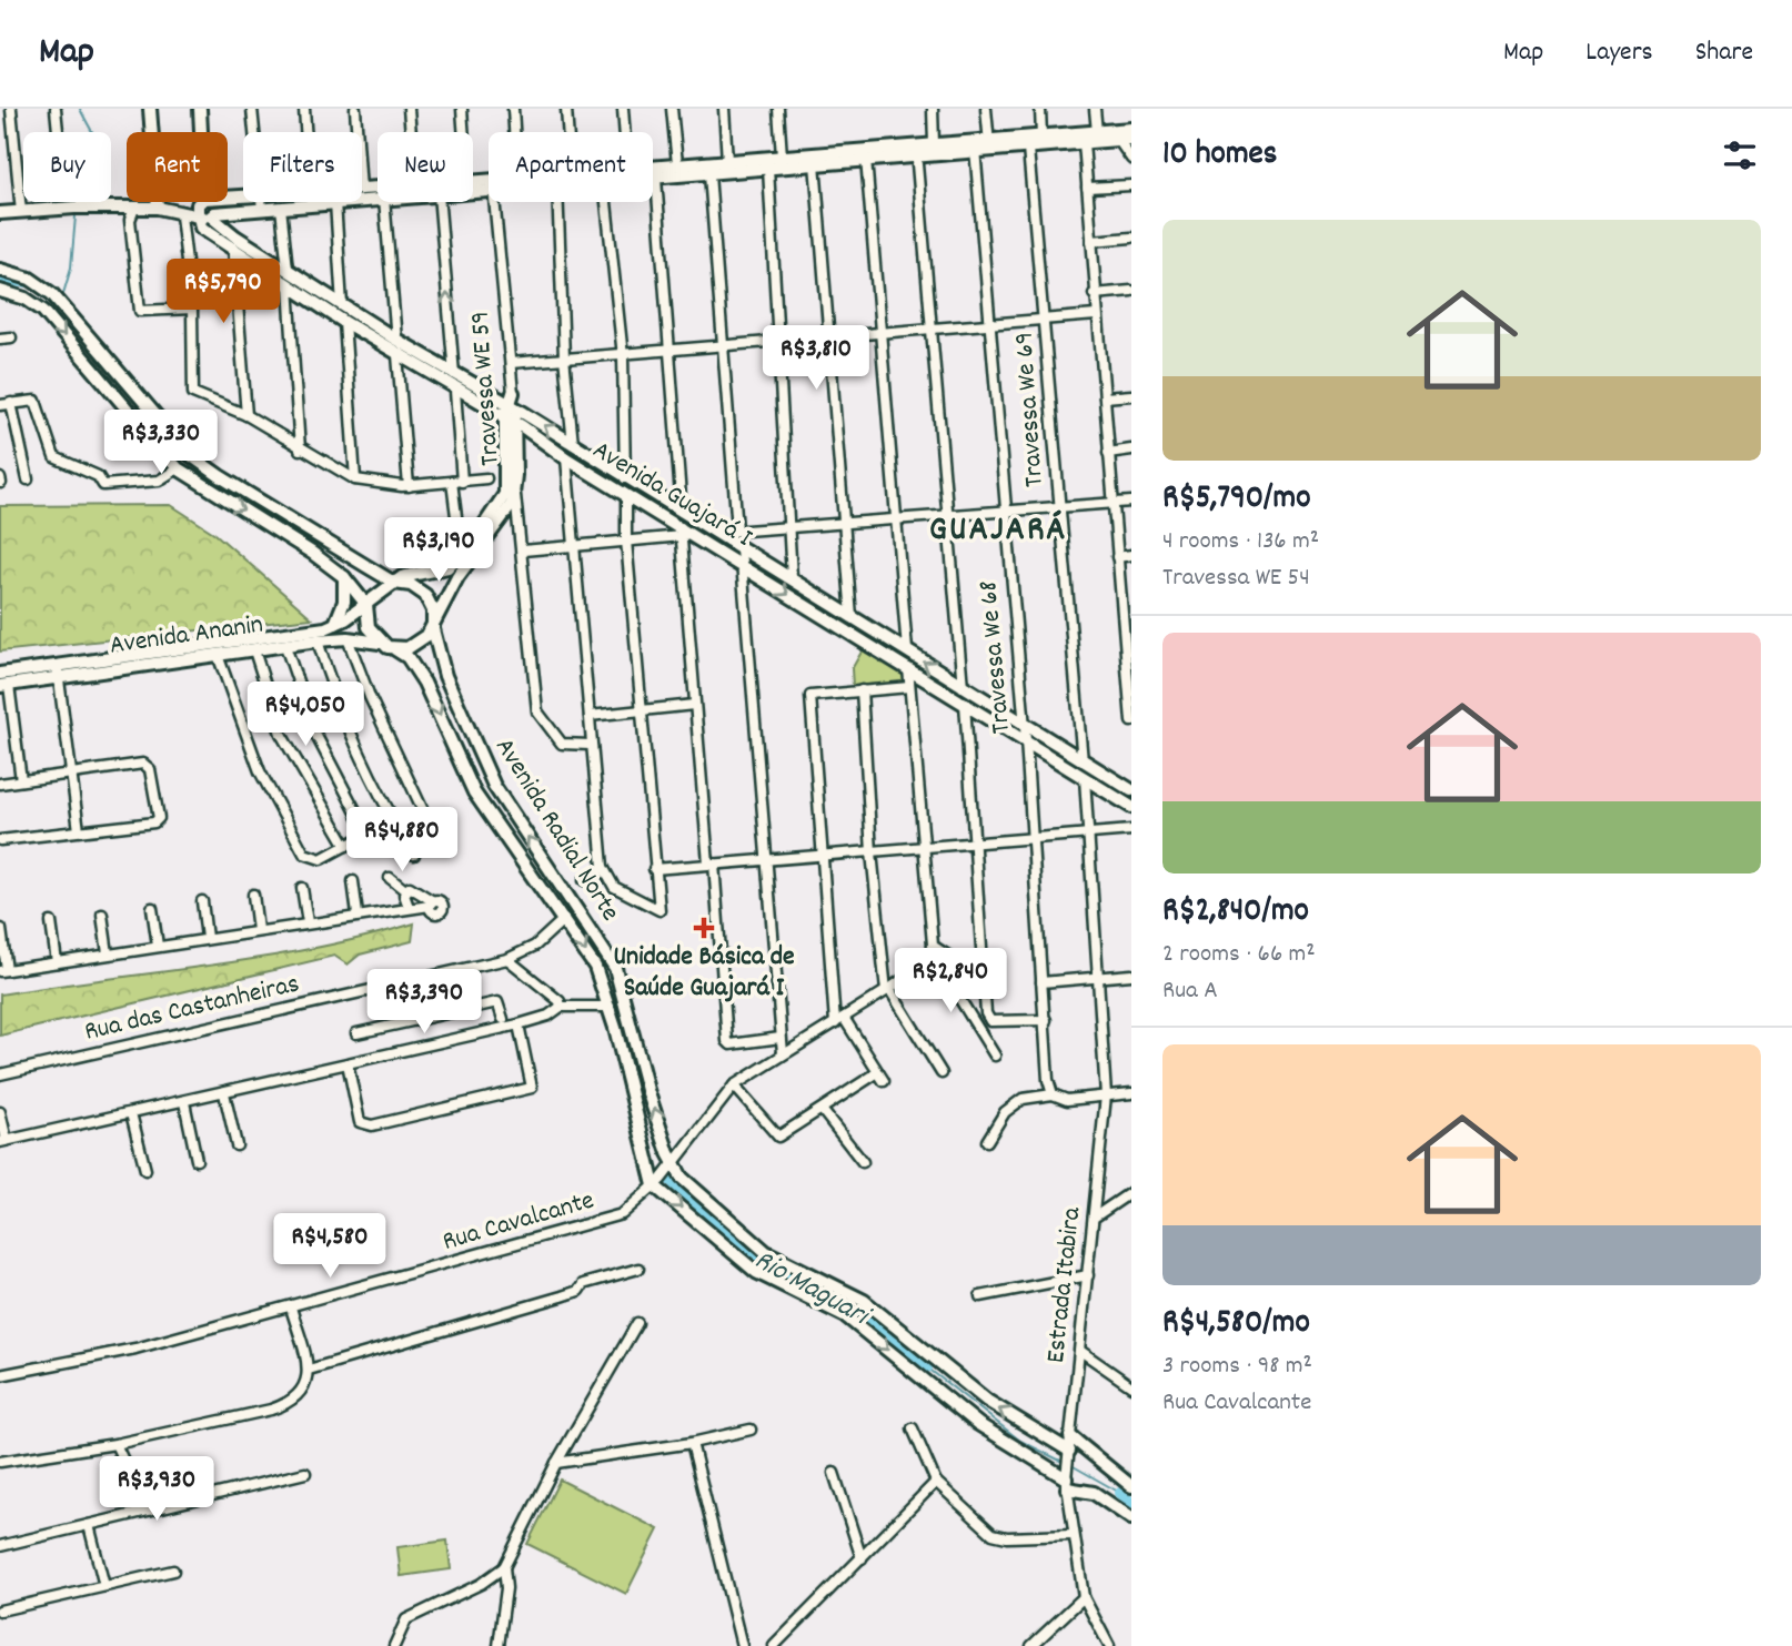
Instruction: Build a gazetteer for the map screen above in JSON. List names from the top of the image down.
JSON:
{
  "streets": {
    "main road": [
      "Travessa WE 59",
      "Avenida Guajará I",
      "Avenida Ananin",
      "Avenida Radial Norte"
    ],
    "street": [
      "Travessa We 69",
      "Travessa We 68",
      "Rua das Castanheiras",
      "Rua Cavalcante",
      "Estrada Itabira"
    ]
  },
  "crossings": [
    ["Travessa WE 59", "Avenida Guajará I"],
    ["Travessa We 69", "Avenida Guajará I"],
    ["Avenida Guajará I", "Travessa We 68"],
    ["Avenida Ananin", "Avenida Radial Norte"],
    ["Avenida Radial Norte", "Rua das Castanheiras"],
    ["Avenida Radial Norte", "Rua Cavalcante"],
    ["Avenida Radial Norte", "Estrada Itabira"]
  ],
  "districts": ["GUAJARÁ"],
  "water": ["Rio Maguari"],
  "places": {
    "health": ["Unidade Básica de Saúde Guajará I"]
  },
  "page": {
    "header": "Map",
    "nav": ["Map", "Layers", "Share"],
    "heading": "10 homes",
    "chip": [
      "Buy",
      "Rent",
      "Filters",
      "New",
      "Apartment"
    ],
    "list": [
      {
        "name": "R$5,790/mo",
        "note": "4 rooms · 136 m² · Travessa WE 54"
      },
      {
        "name": "R$2,840/mo",
        "note": "2 rooms · 66 m² · Rua A"
      },
      {
        "name": "R$4,580/mo",
        "note": "3 rooms · 98 m² · Rua Cavalcante"
      }
    ],
    "price": [
      "R$5,790",
      "R$3,810",
      "R$3,330",
      "R$3,190",
      "R$4,050",
      "R$4,880",
      "R$2,840",
      "R$3,390",
      "R$4,580",
      "R$3,930"
    ]
  }
}
